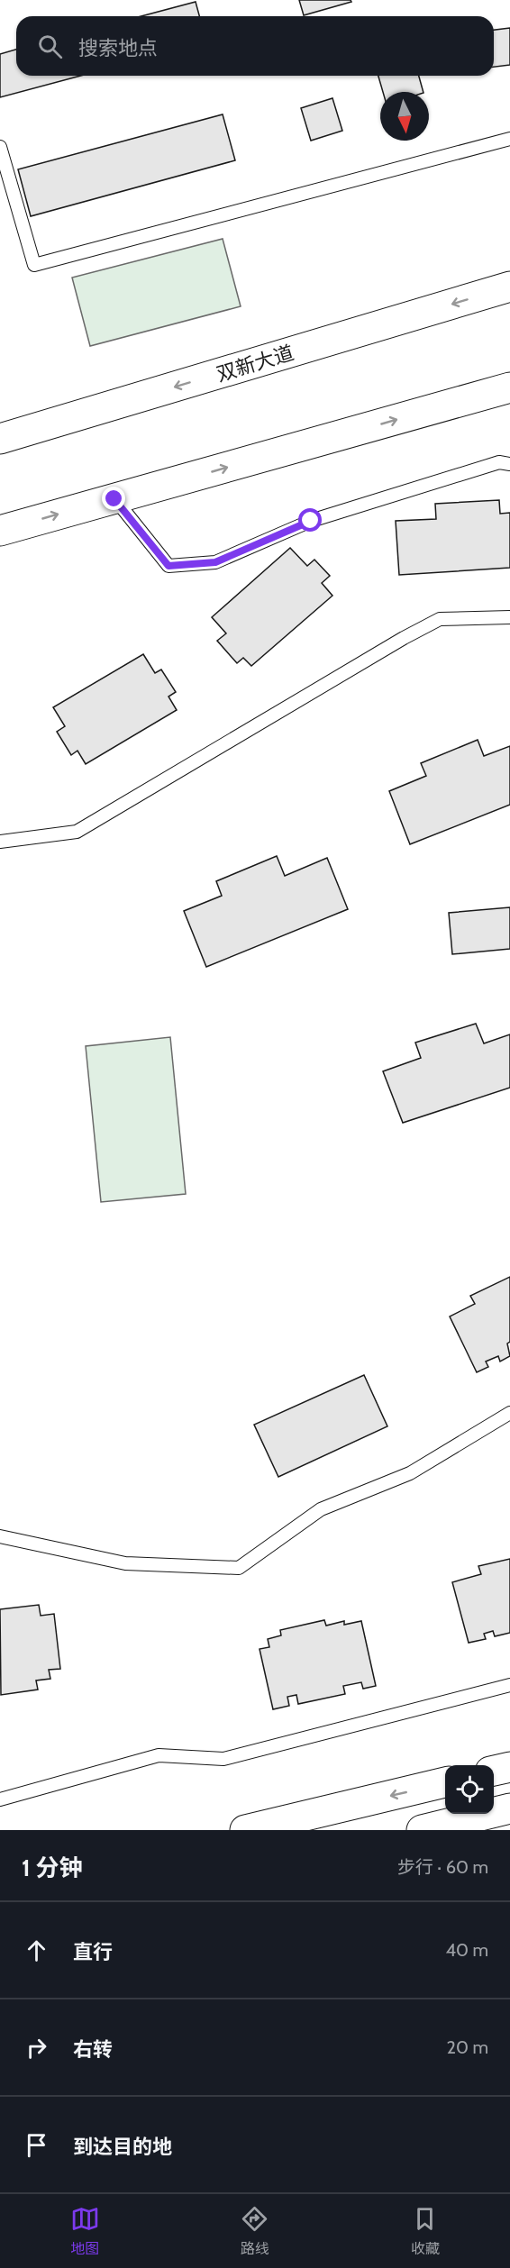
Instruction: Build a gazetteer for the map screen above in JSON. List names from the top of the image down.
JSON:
{
  "streets": {
    "main road": ["双新大道"]
  },
  "north": "bottom",
  "page": {
    "search": "搜索地点",
    "heading": ["1 分钟", "步行 · 60 m"],
    "list": [
      ["直行", "40 m"],
      ["右转", "20 m"],
      "到达目的地"
    ],
    "nav": ["地图", "路线", "收藏"]
  }
}
